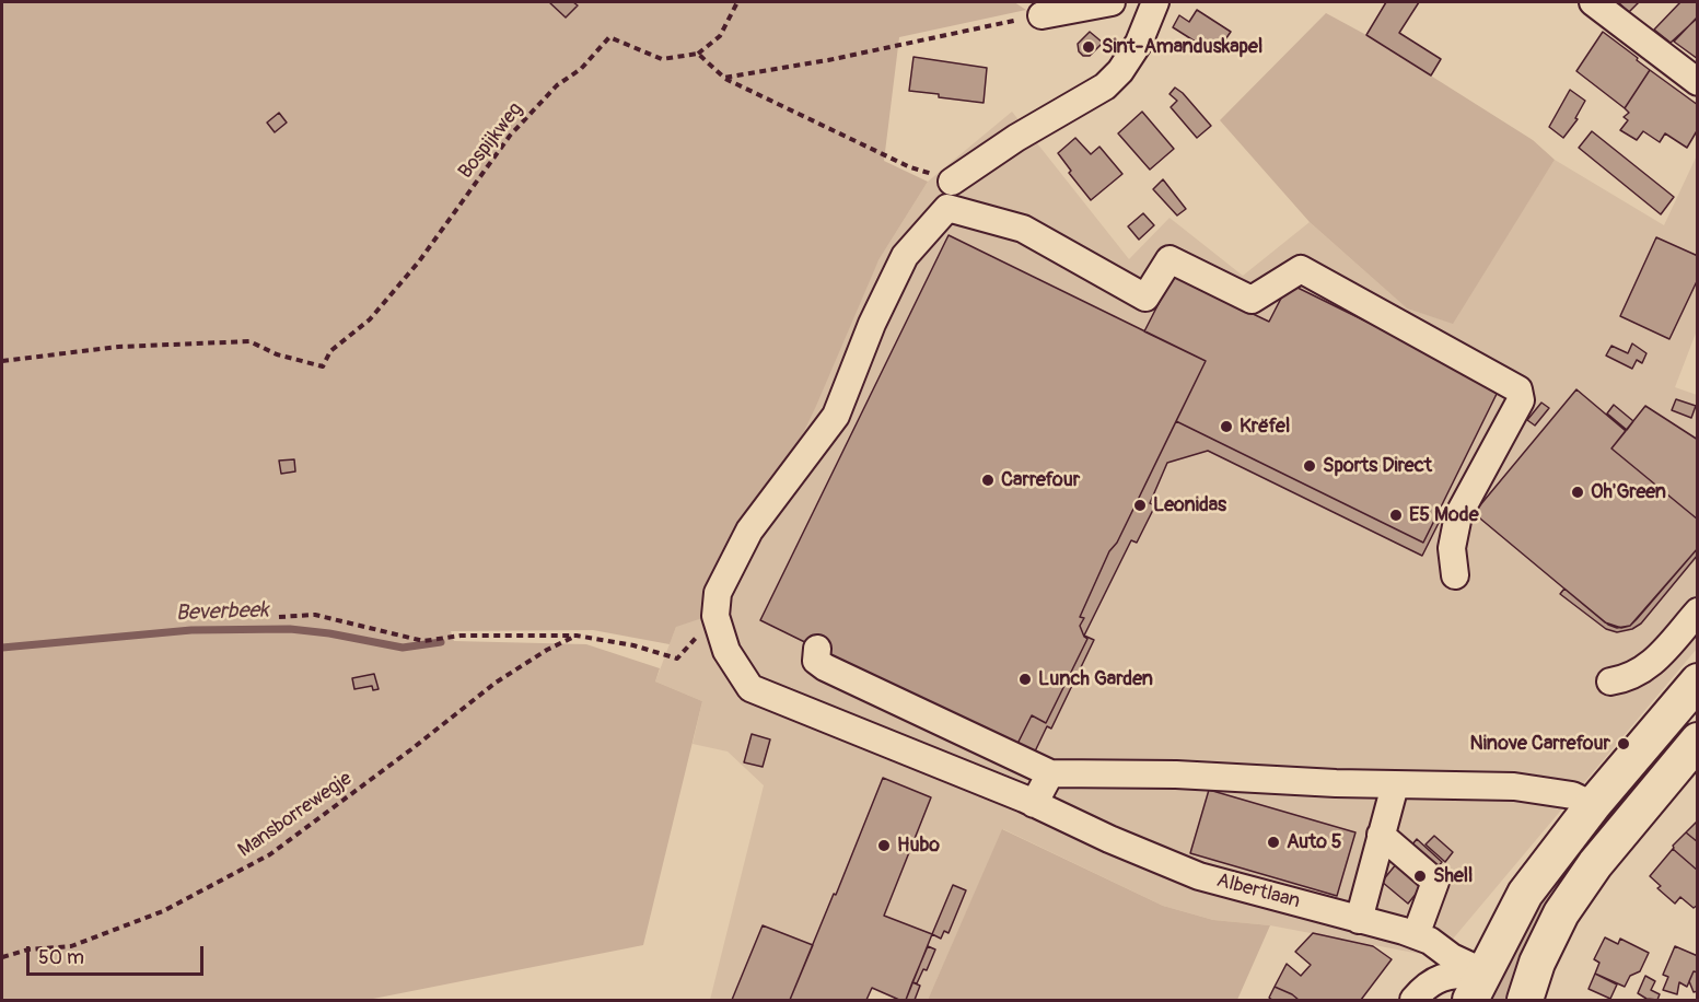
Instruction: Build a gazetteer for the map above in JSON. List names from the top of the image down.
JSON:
{
  "streets": {
    "street": ["Albertlaan"],
    "path": ["Bospijkweg", "Mansborrewegje"]
  },
  "water": ["Beverbeek"],
  "places": [
    "Sint-Amanduskapel",
    "Krëfel",
    "Sports Direct",
    "Carrefour",
    "Oh'Green",
    "Leonidas",
    "E5 Mode",
    "Lunch Garden",
    "Ninove Carrefour",
    "Auto 5",
    "Hubo",
    "Shell"
  ],
  "scale_bar": "50 m"
}
